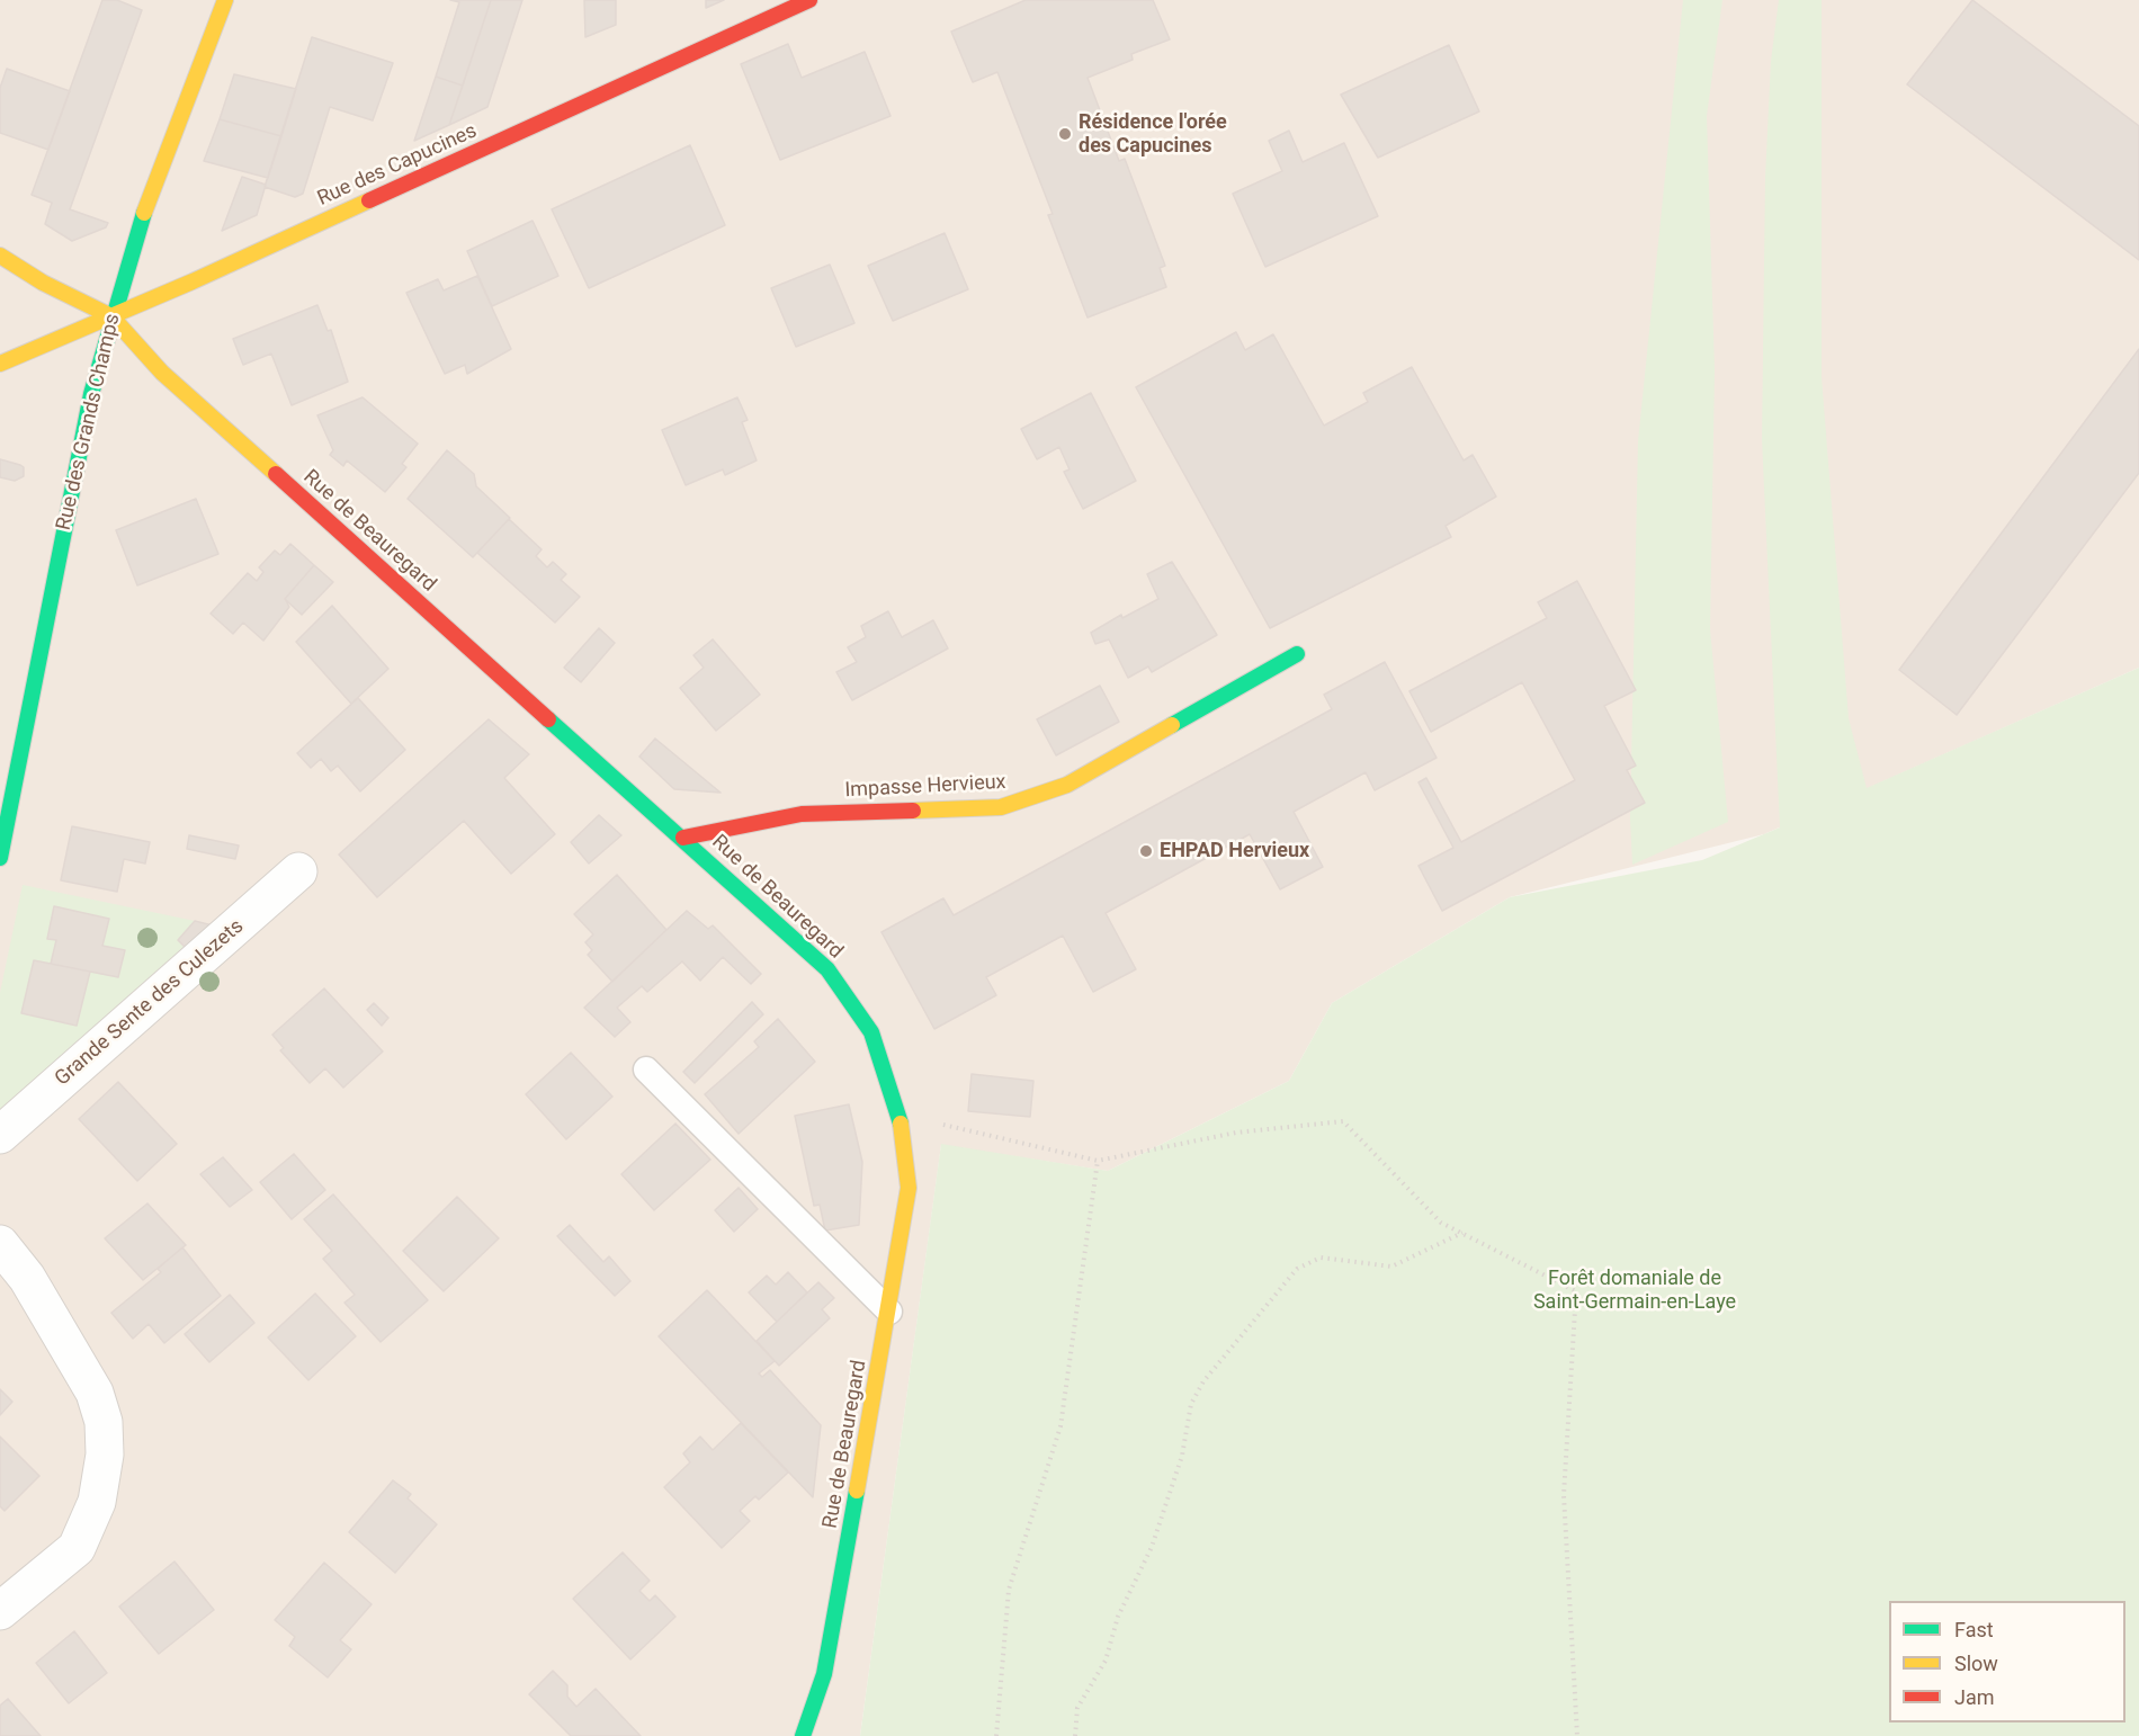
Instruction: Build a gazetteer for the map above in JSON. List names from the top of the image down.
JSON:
{
  "streets": {
    "street": [
      "Rue des Capucines",
      "Rue des Grands Champs",
      "Rue de Beauregard",
      "Impasse Hervieux",
      "Grande Sente des Culezets"
    ]
  },
  "crossings": [
    ["Rue des Capucines", "Rue des Grands Champs"],
    ["Rue des Capucines", "Rue de Beauregard"],
    ["Rue des Grands Champs", "Rue de Beauregard"],
    ["Rue de Beauregard", "Impasse Hervieux"]
  ],
  "parks": ["Forêt domaniale de Saint-Germain-en-Laye"],
  "places": ["Résidence l'orée des Capucines", "EHPAD Hervieux"],
  "legend": ["Fast", "Slow", "Jam"]
}
